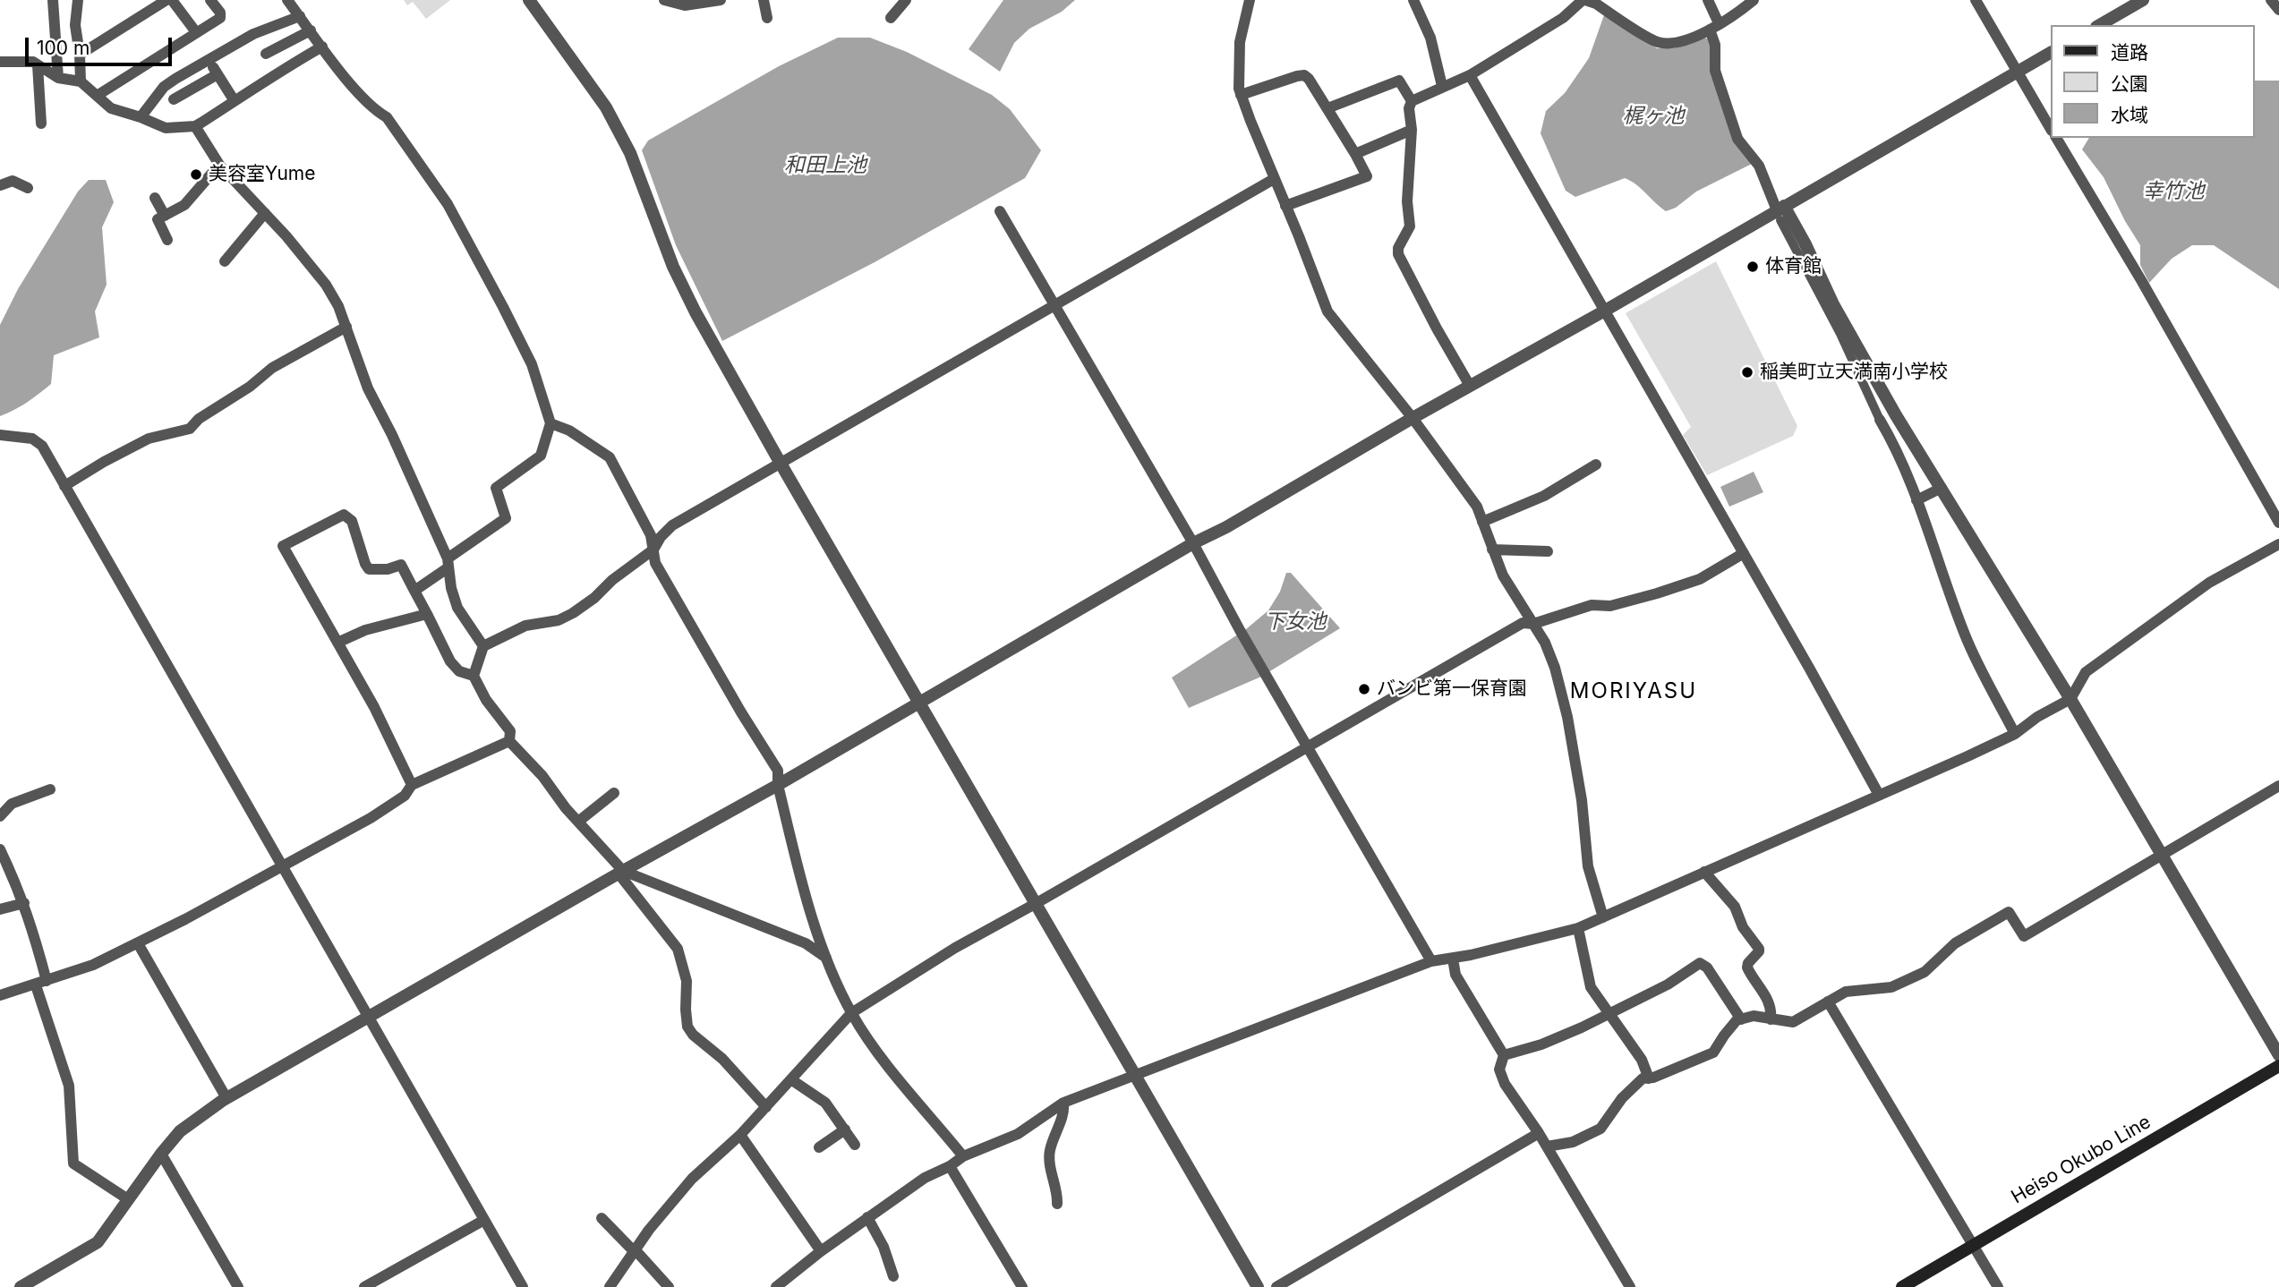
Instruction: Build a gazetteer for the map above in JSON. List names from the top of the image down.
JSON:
{
  "streets": {
    "main road": ["Heiso Okubo Line"]
  },
  "districts": ["MORIYASU"],
  "water": [
    "梶ヶ池",
    "和田上池",
    "幸竹池",
    "下女池"
  ],
  "places": [
    "美容室Yume",
    "体育館",
    "稲美町立天満南小学校",
    "バンビ第一保育園"
  ],
  "legend": ["道路", "公園", "水域"],
  "scale_bar": "100 m"
}
